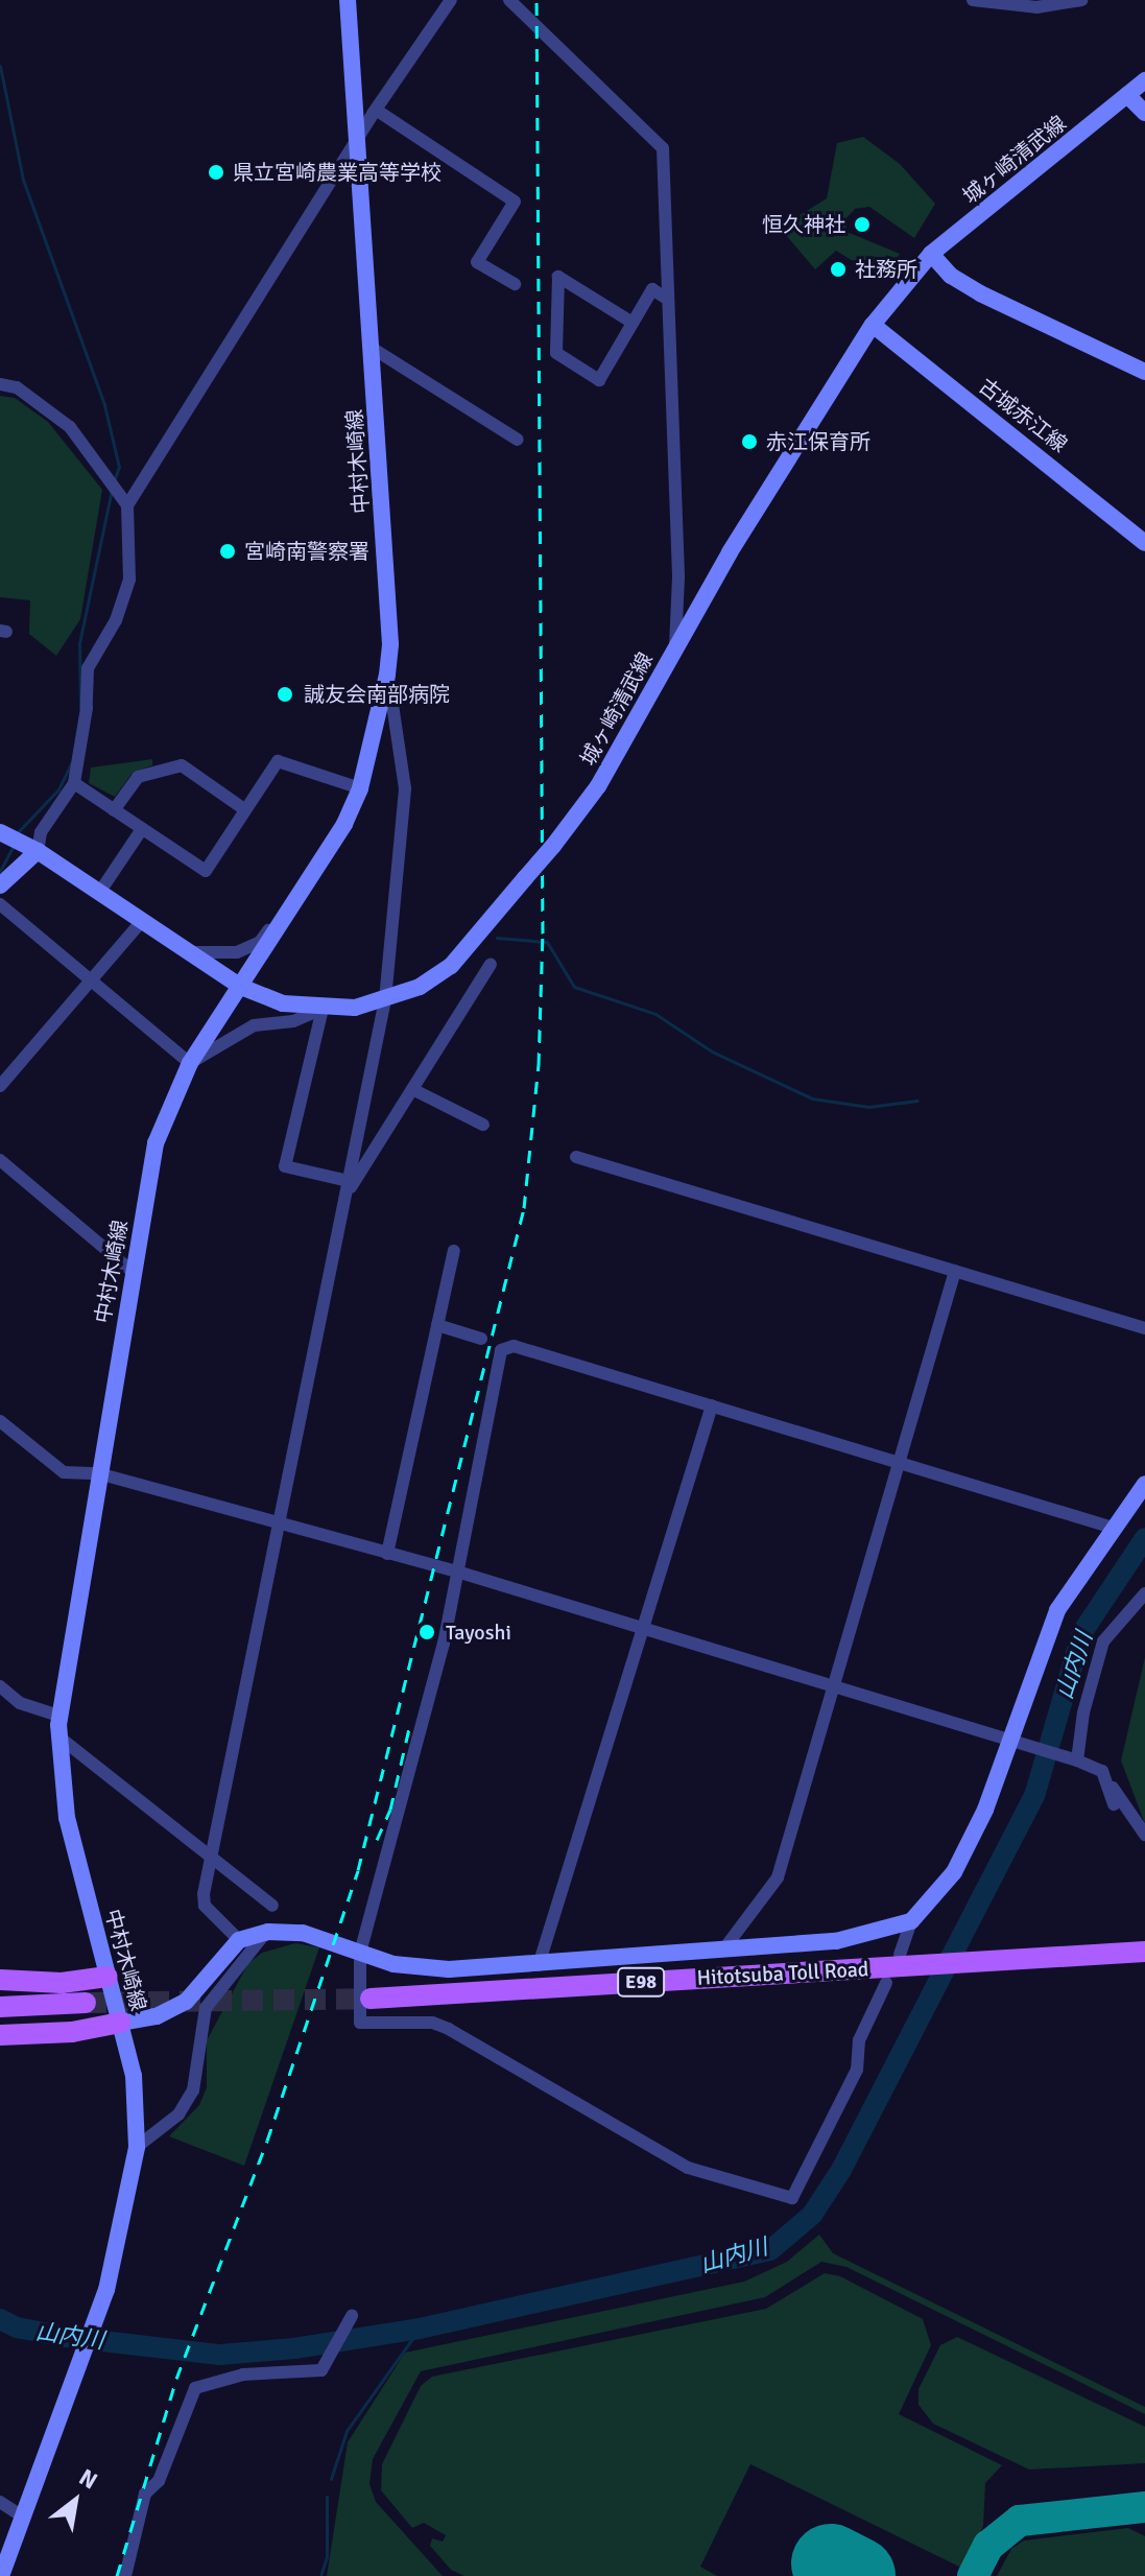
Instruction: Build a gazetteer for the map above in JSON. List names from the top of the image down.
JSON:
{
  "streets": {
    "main road": [
      "城ヶ崎清武線",
      "古城赤江線",
      "中村木崎線",
      "Hitotsuba Toll Road",
      "E98"
    ]
  },
  "crossings": [
    ["城ヶ崎清武線", "古城赤江線"],
    ["城ヶ崎清武線", "中村木崎線"]
  ],
  "water": ["山内川"],
  "places": [
    "県立宮崎農業高等学校",
    "恒久神社",
    "社務所",
    "赤江保育所",
    "宮崎南警察署",
    "誠友会南部病院",
    "Tayoshi"
  ],
  "north": "top right"
}
